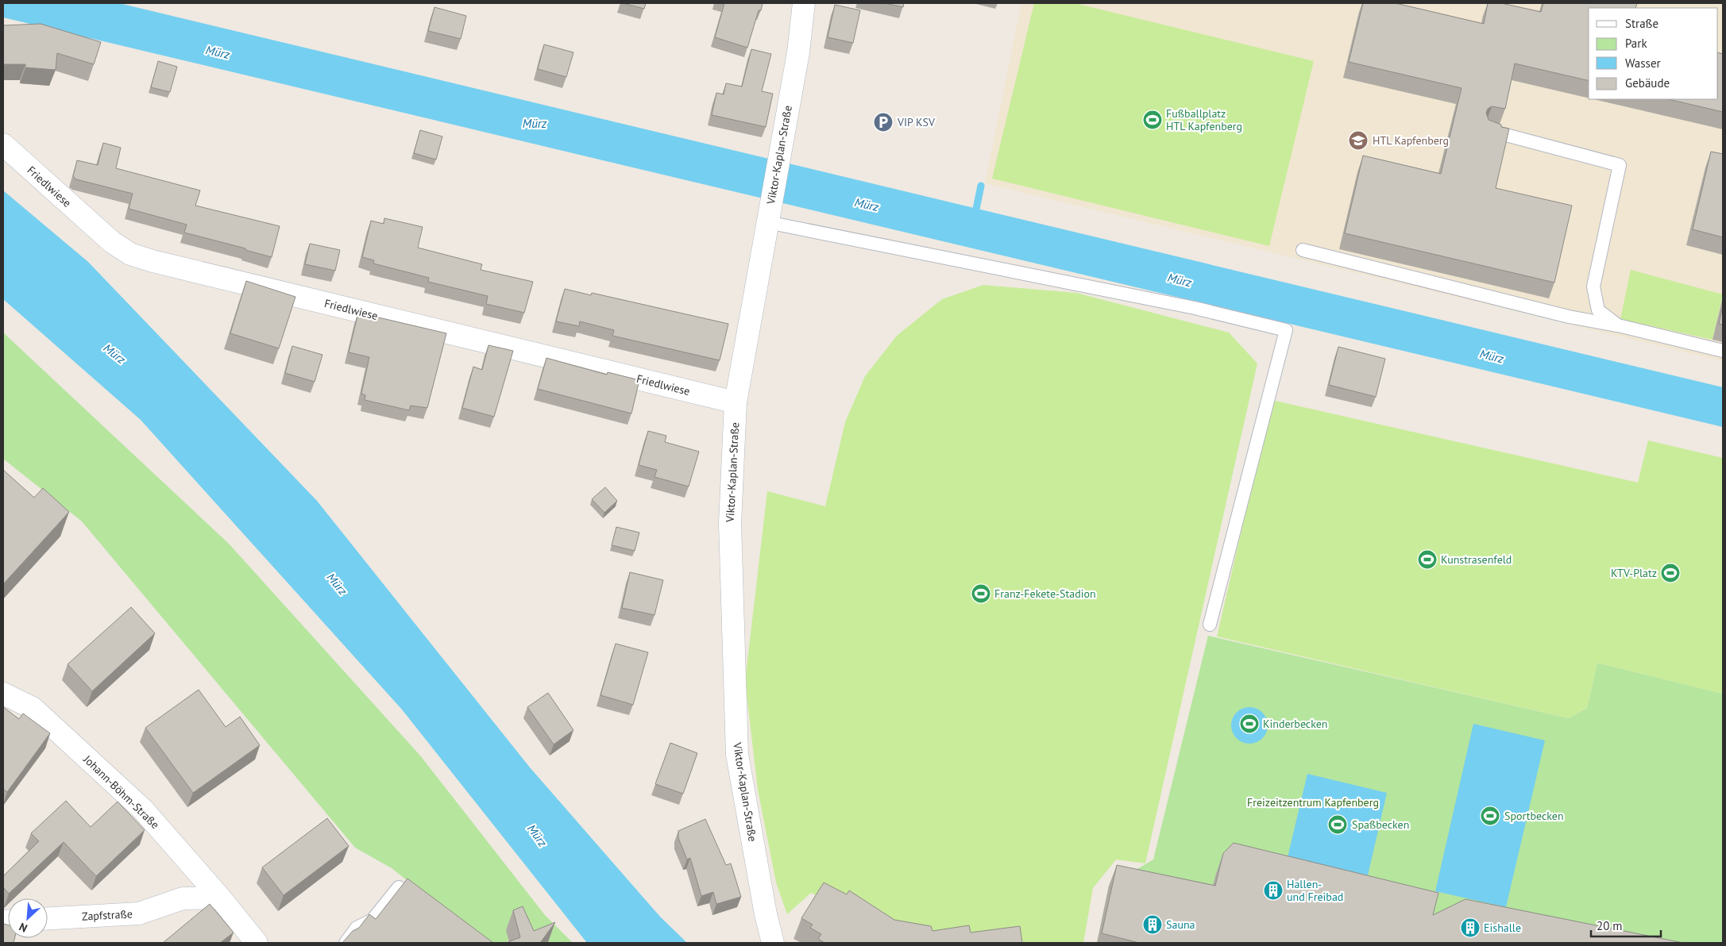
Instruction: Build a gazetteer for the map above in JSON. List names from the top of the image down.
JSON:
{
  "streets": {
    "street": [
      "Viktor-Kaplan-Straße",
      "Friedlwiese",
      "Johann-Böhm-Straße",
      "Zapfstraße"
    ]
  },
  "crossings": [
    ["Viktor-Kaplan-Straße", "Friedlwiese"],
    ["Johann-Böhm-Straße", "Zapfstraße"]
  ],
  "water": ["Mürz"],
  "parks": ["Freizeitzentrum Kapfenberg"],
  "places": {
    "sports": [
      "Fußballplatz HTL Kapfenberg",
      "Kunstrasenfeld",
      "KTV-Platz",
      "Franz-Fekete-Stadion",
      "Kinderbecken",
      "Sportbecken",
      "Spaßbecken"
    ],
    "parking": ["VIP KSV"],
    "school or university": ["HTL Kapfenberg"],
    "building": ["Hallen- und Freibad", "Sauna", "Eishalle"]
  },
  "legend": [
    "Straße",
    "Park",
    "Wasser",
    "Gebäude"
  ],
  "scale_bar": "20 m",
  "north": "bottom left"
}
